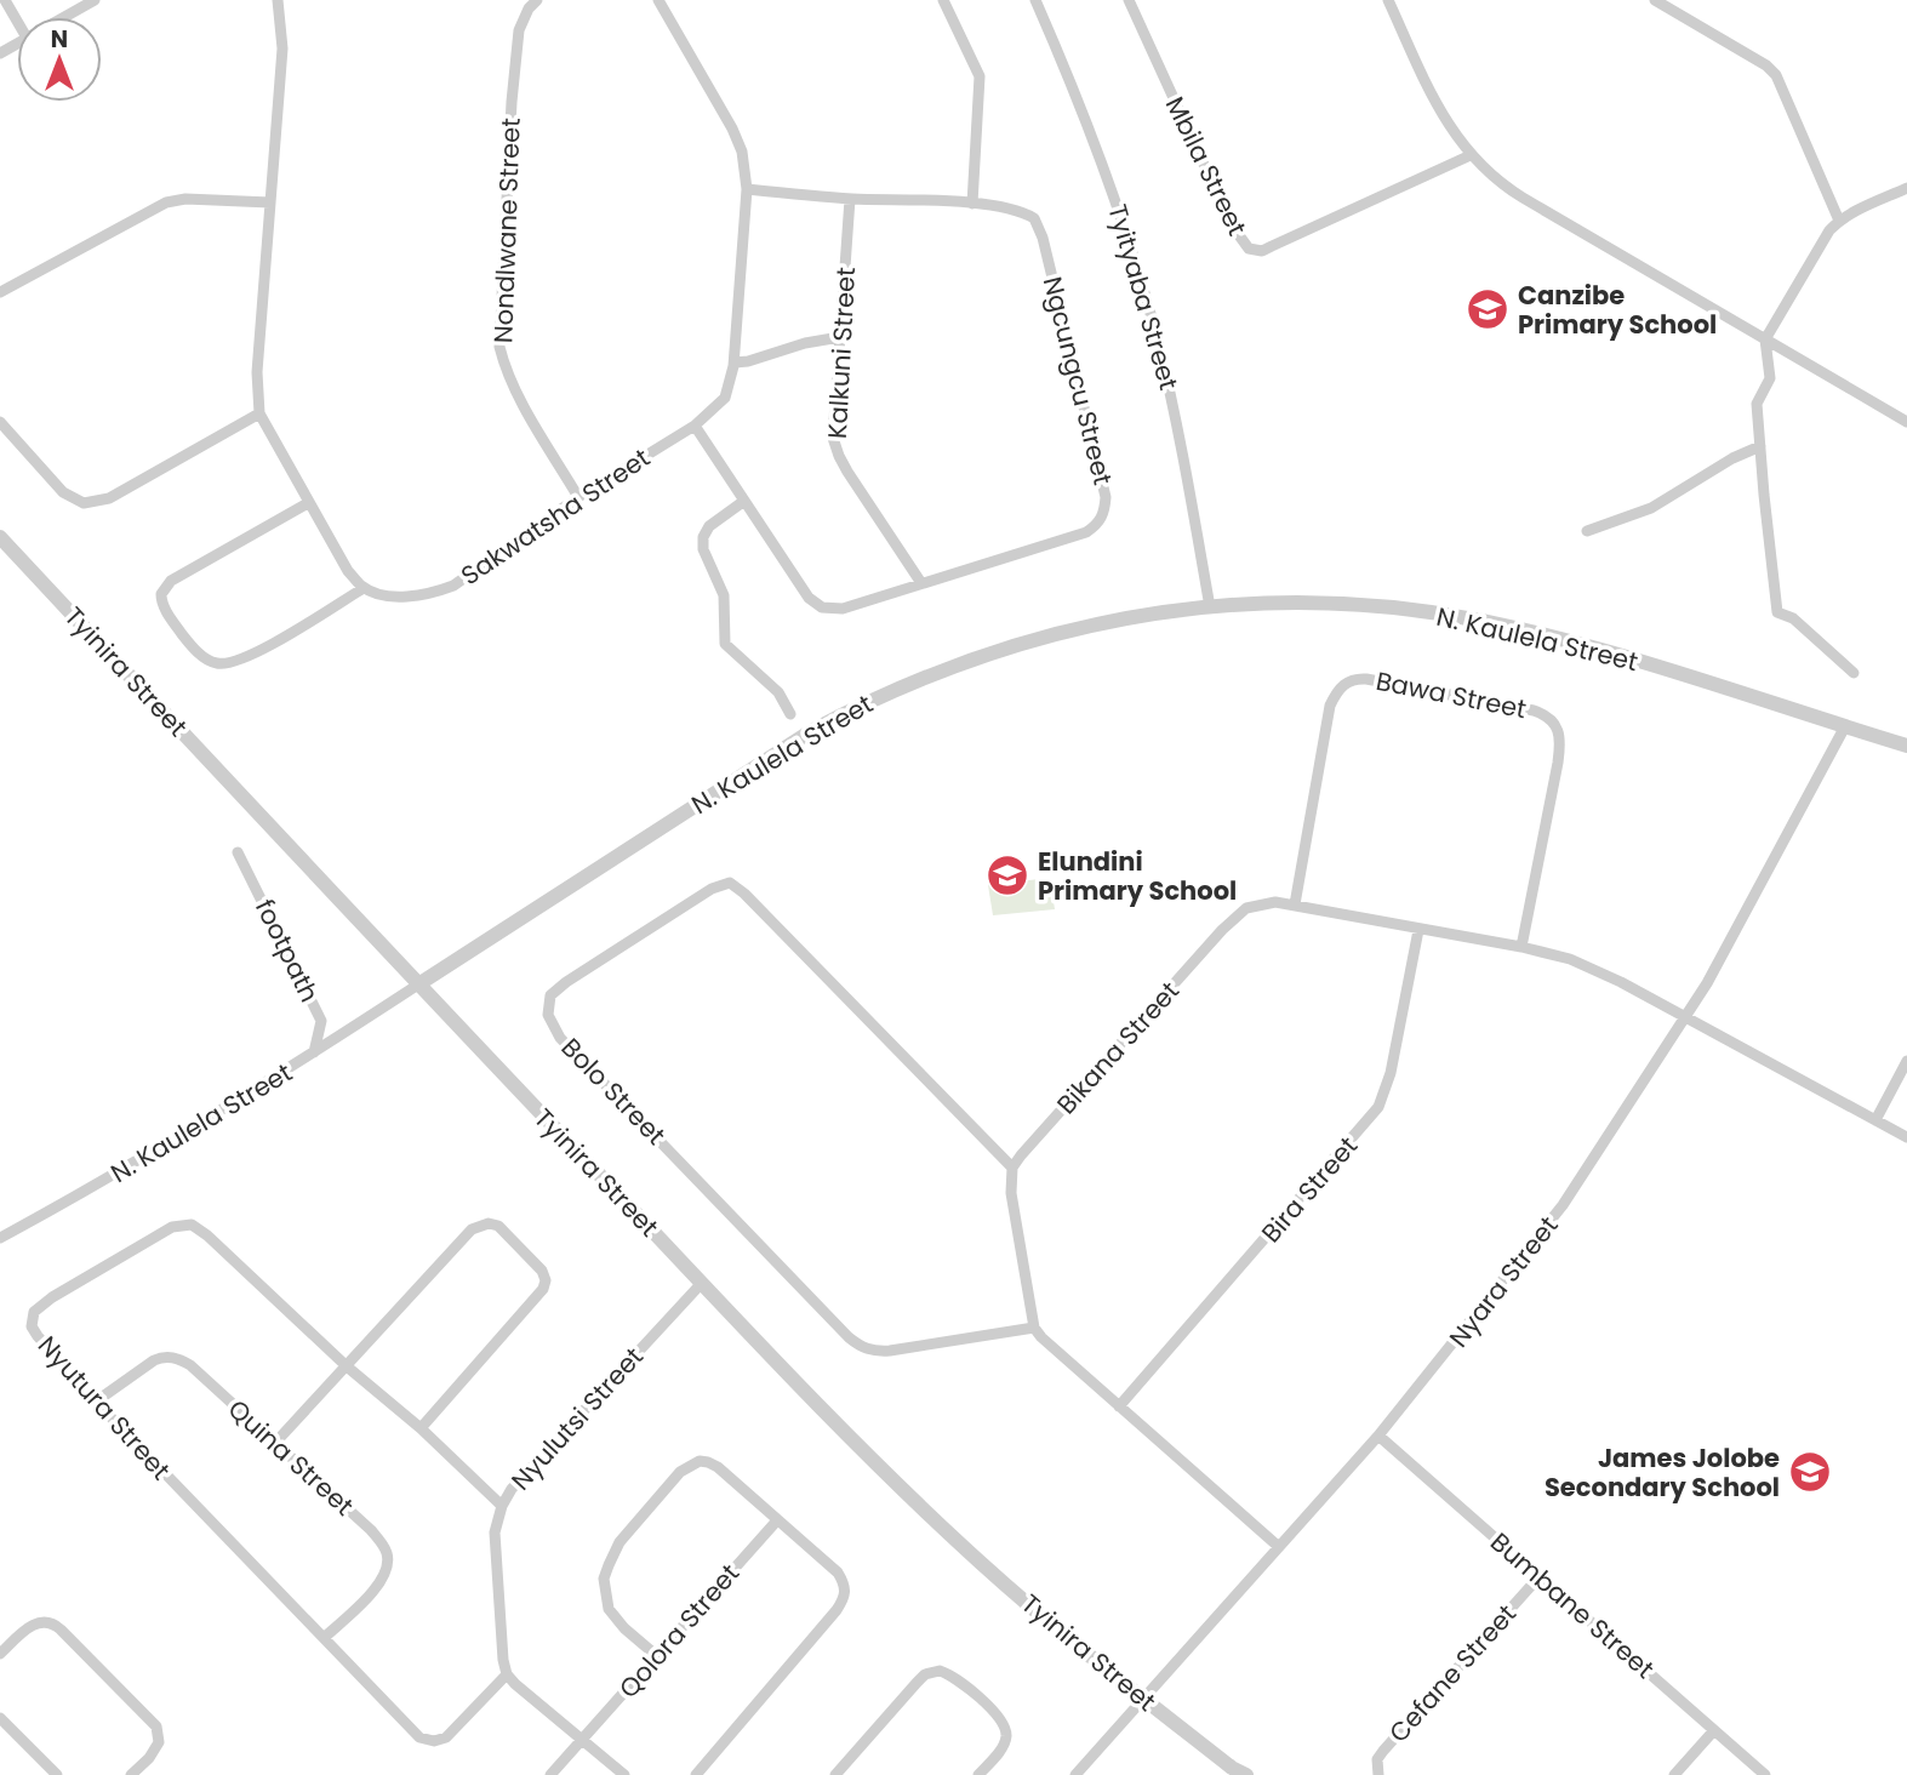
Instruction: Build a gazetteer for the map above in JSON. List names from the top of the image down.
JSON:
{
  "streets": {
    "street": [
      "Mbila Street",
      "Nondlwane Street",
      "Tyityaba Street",
      "Kalkuni Street",
      "Ngcungcu Street",
      "Sakwatsha Street",
      "N. Kaulela Street",
      "Tyinira Street",
      "Bawa Street",
      "footpath",
      "Bikana Street",
      "Bolo Street",
      "Bira Street",
      "Nyara Street",
      "Nyutura Street",
      "Nyulutsi Street",
      "Quina Street",
      "Bumbane Street",
      "Qolora Street",
      "Cefane Street"
    ]
  },
  "crossings": [
    ["Nondlwane Street", "Sakwatsha Street"],
    ["Tyityaba Street", "N. Kaulela Street"],
    ["Kalkuni Street", "Ngcungcu Street"],
    ["Ngcungcu Street", "Sakwatsha Street"],
    ["N. Kaulela Street", "Tyinira Street"],
    ["N. Kaulela Street", "footpath"],
    ["N. Kaulela Street", "Nyara Street"],
    ["Tyinira Street", "Nyara Street"],
    ["Tyinira Street", "Nyulutsi Street"],
    ["Bawa Street", "Bikana Street"],
    ["Bikana Street", "Bolo Street"],
    ["Bikana Street", "Bira Street"],
    ["Bikana Street", "Nyara Street"],
    ["Nyara Street", "Bumbane Street"],
    ["Nyutura Street", "Nyulutsi Street"],
    ["Nyutura Street", "Quina Street"],
    ["Bumbane Street", "Cefane Street"]
  ],
  "places": {
    "school or university": ["Canzibe Primary School", "Elundini Primary School", "James Jolobe Secondary School"]
  },
  "north": "top"
}
